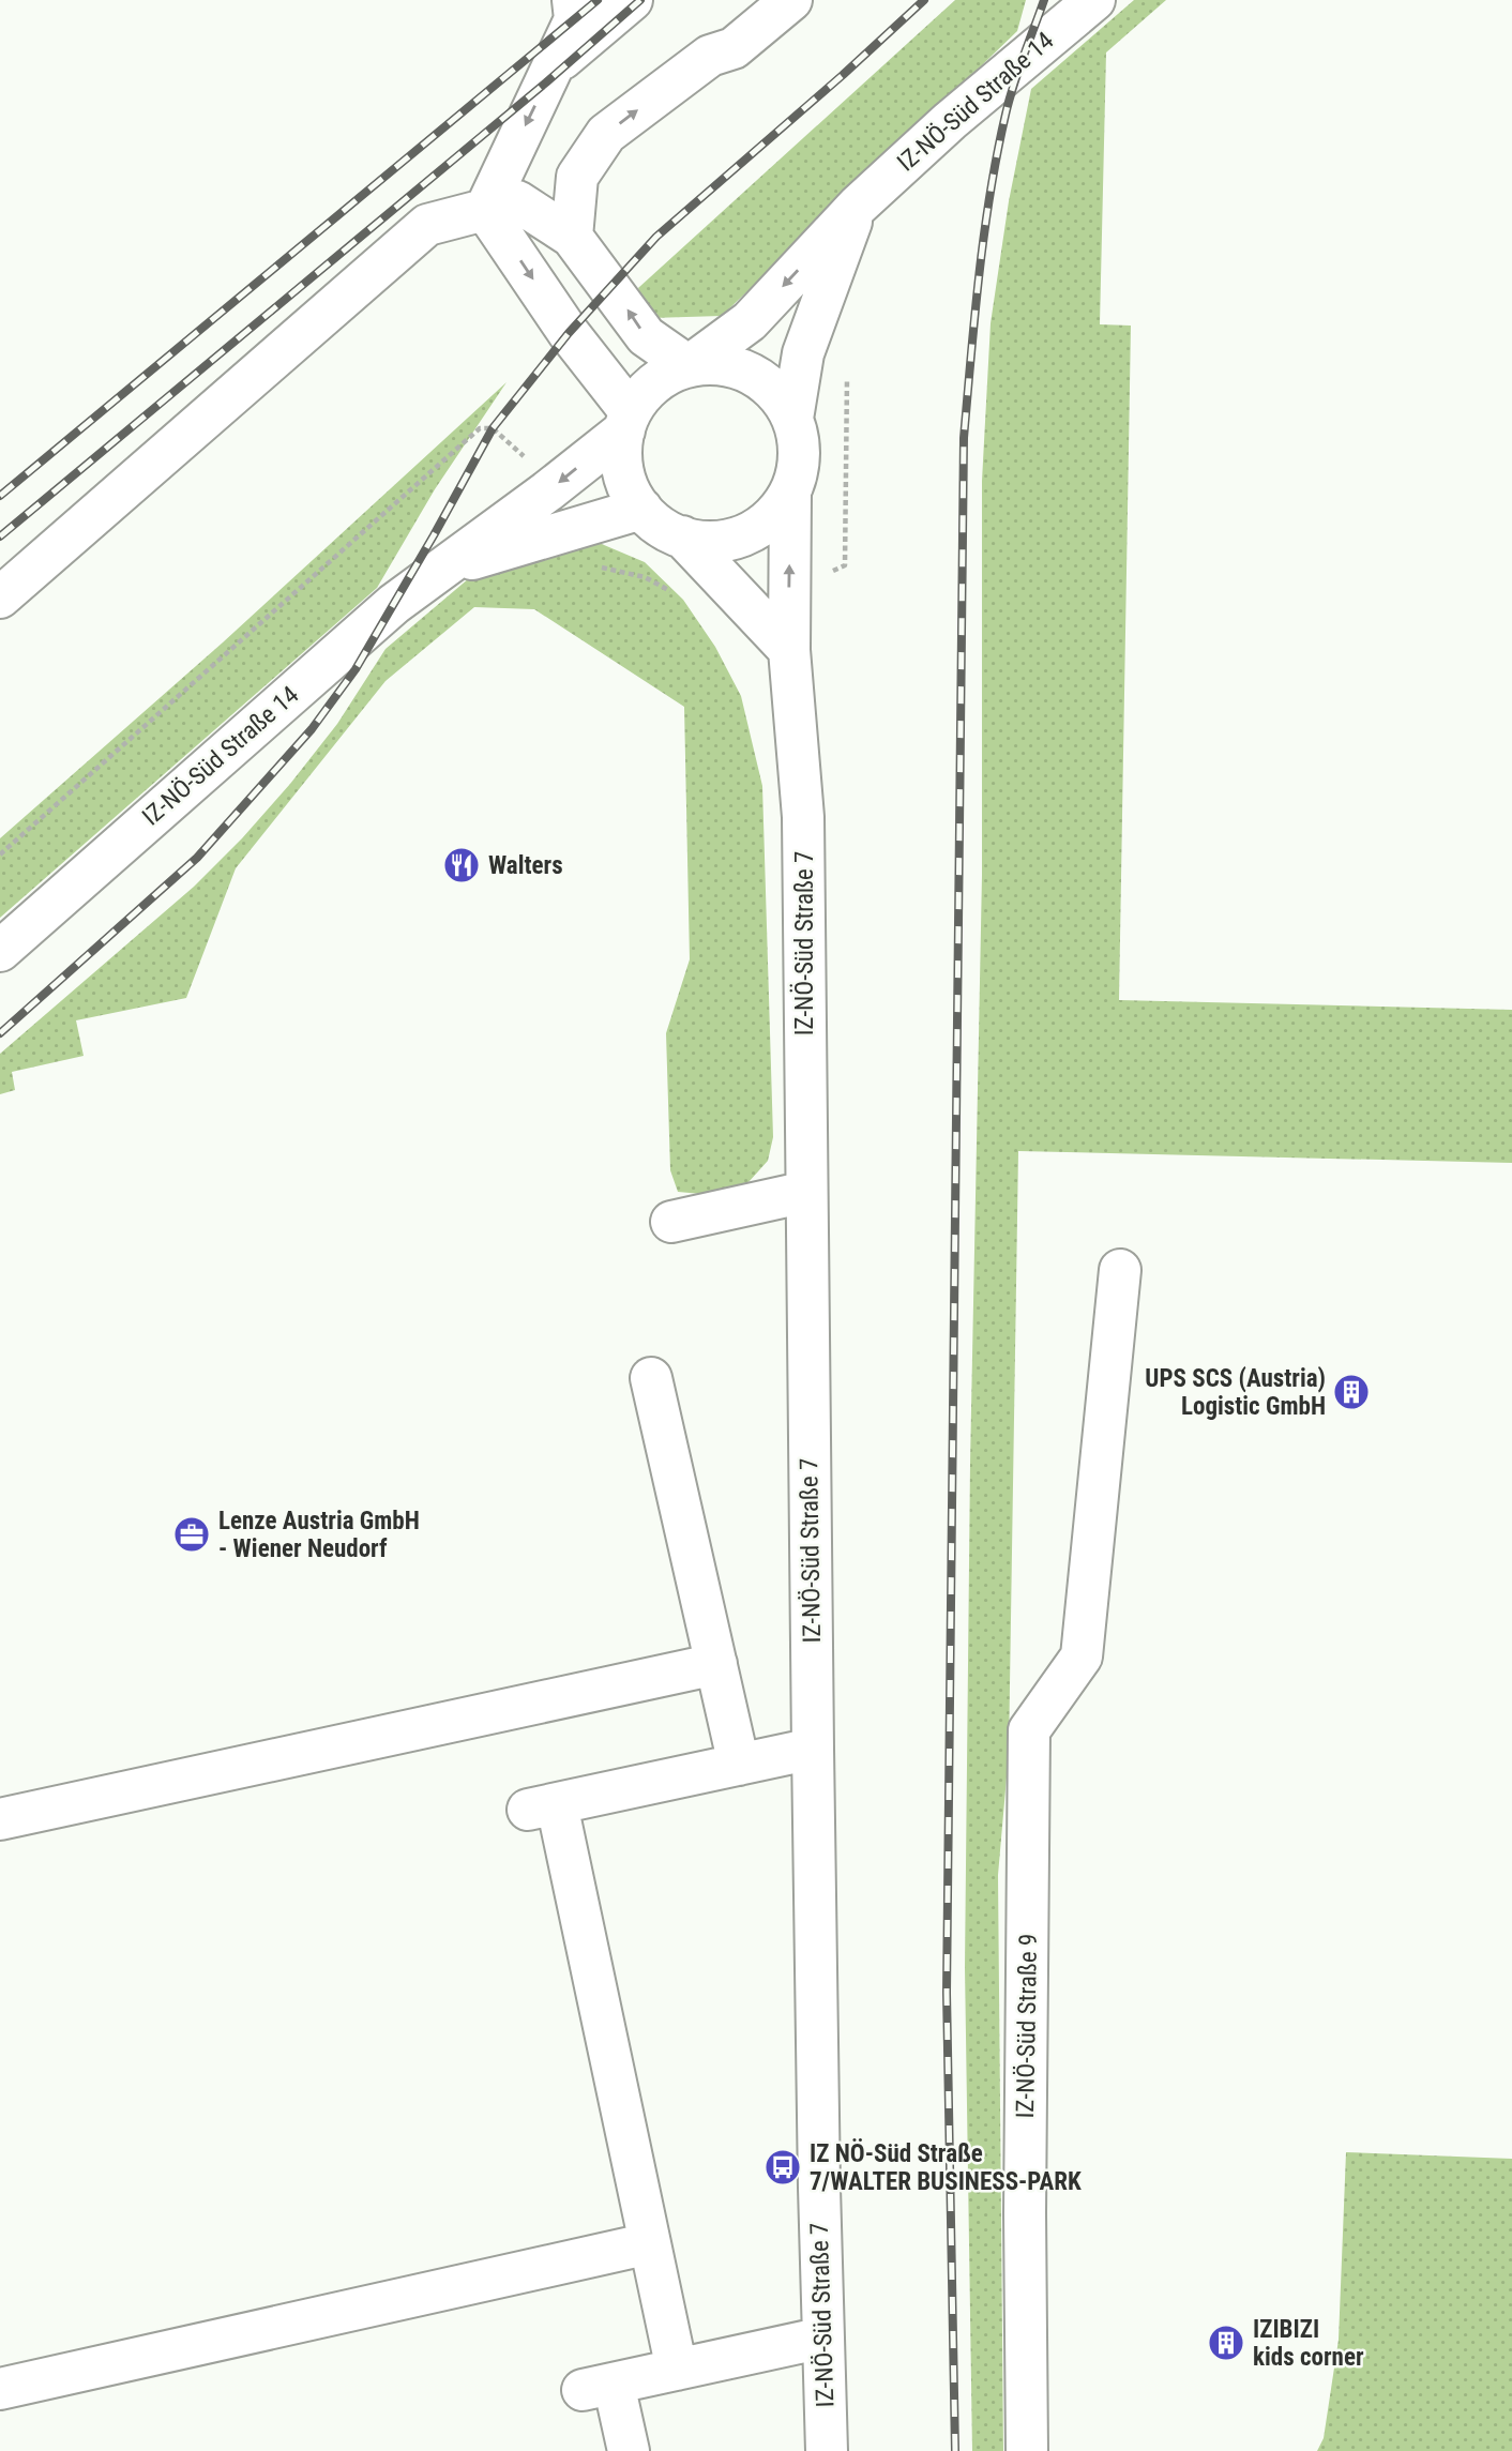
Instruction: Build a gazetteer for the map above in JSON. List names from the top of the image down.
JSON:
{
  "streets": {
    "street": ["IZ-NÖ-Süd Straße 14", "IZ-NÖ-Süd Straße 7", "IZ-NÖ-Süd Straße 9"]
  },
  "crossings": [
    ["IZ-NÖ-Süd Straße 14", "IZ-NÖ-Süd Straße 7"]
  ],
  "places": {
    "restaurant": ["Walters"],
    "building": ["UPS SCS (Austria) Logistic GmbH", "IZIBIZI kids corner"],
    "office": ["Lenze Austria GmbH - Wiener Neudorf"],
    "bus stop": ["IZ NÖ-Süd Straße 7/WALTER BUSINESS-PARK"]
  }
}
